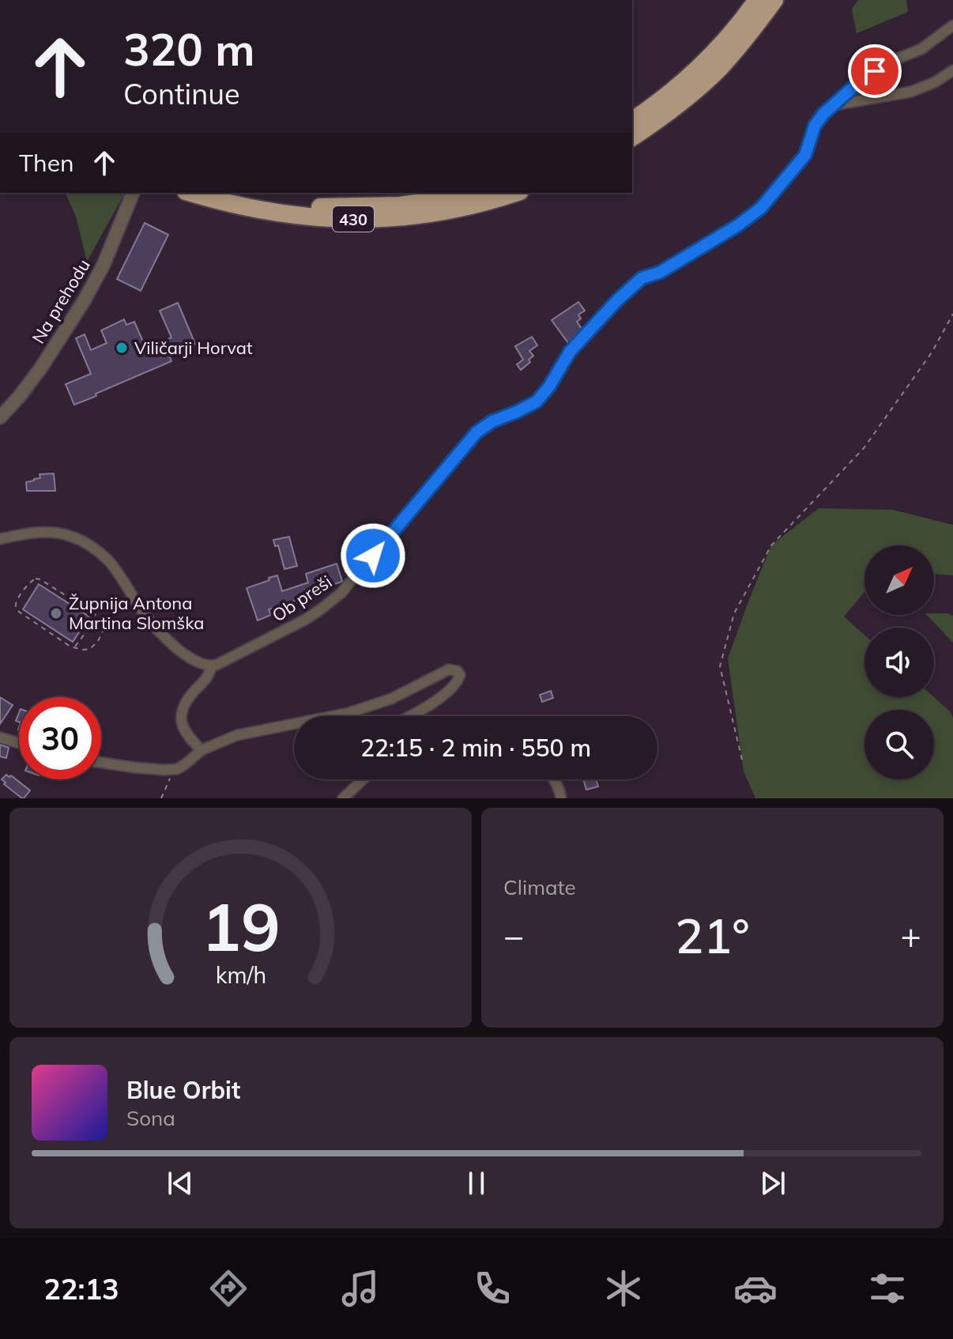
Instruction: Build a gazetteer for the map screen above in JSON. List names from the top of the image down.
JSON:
{
  "streets": {
    "highway": ["430"],
    "street": ["Na prehodu", "Ob preši"]
  },
  "places": ["Viličarji Horvat", "Župnija Antona Martina Slomška"],
  "north": "top right",
  "page": {
    "turn": ["320 m", "Continue"],
    "then": "Then",
    "limit": "30",
    "trip": "22:15 · 2 min · 550 m",
    "tile": "Climate",
    "heat": ["−", "21°", "+"],
    "song": ["Blue Orbit", "Sona"],
    "tabs": "22:13",
    "gauge": ["19", "km/h"]
  }
}
